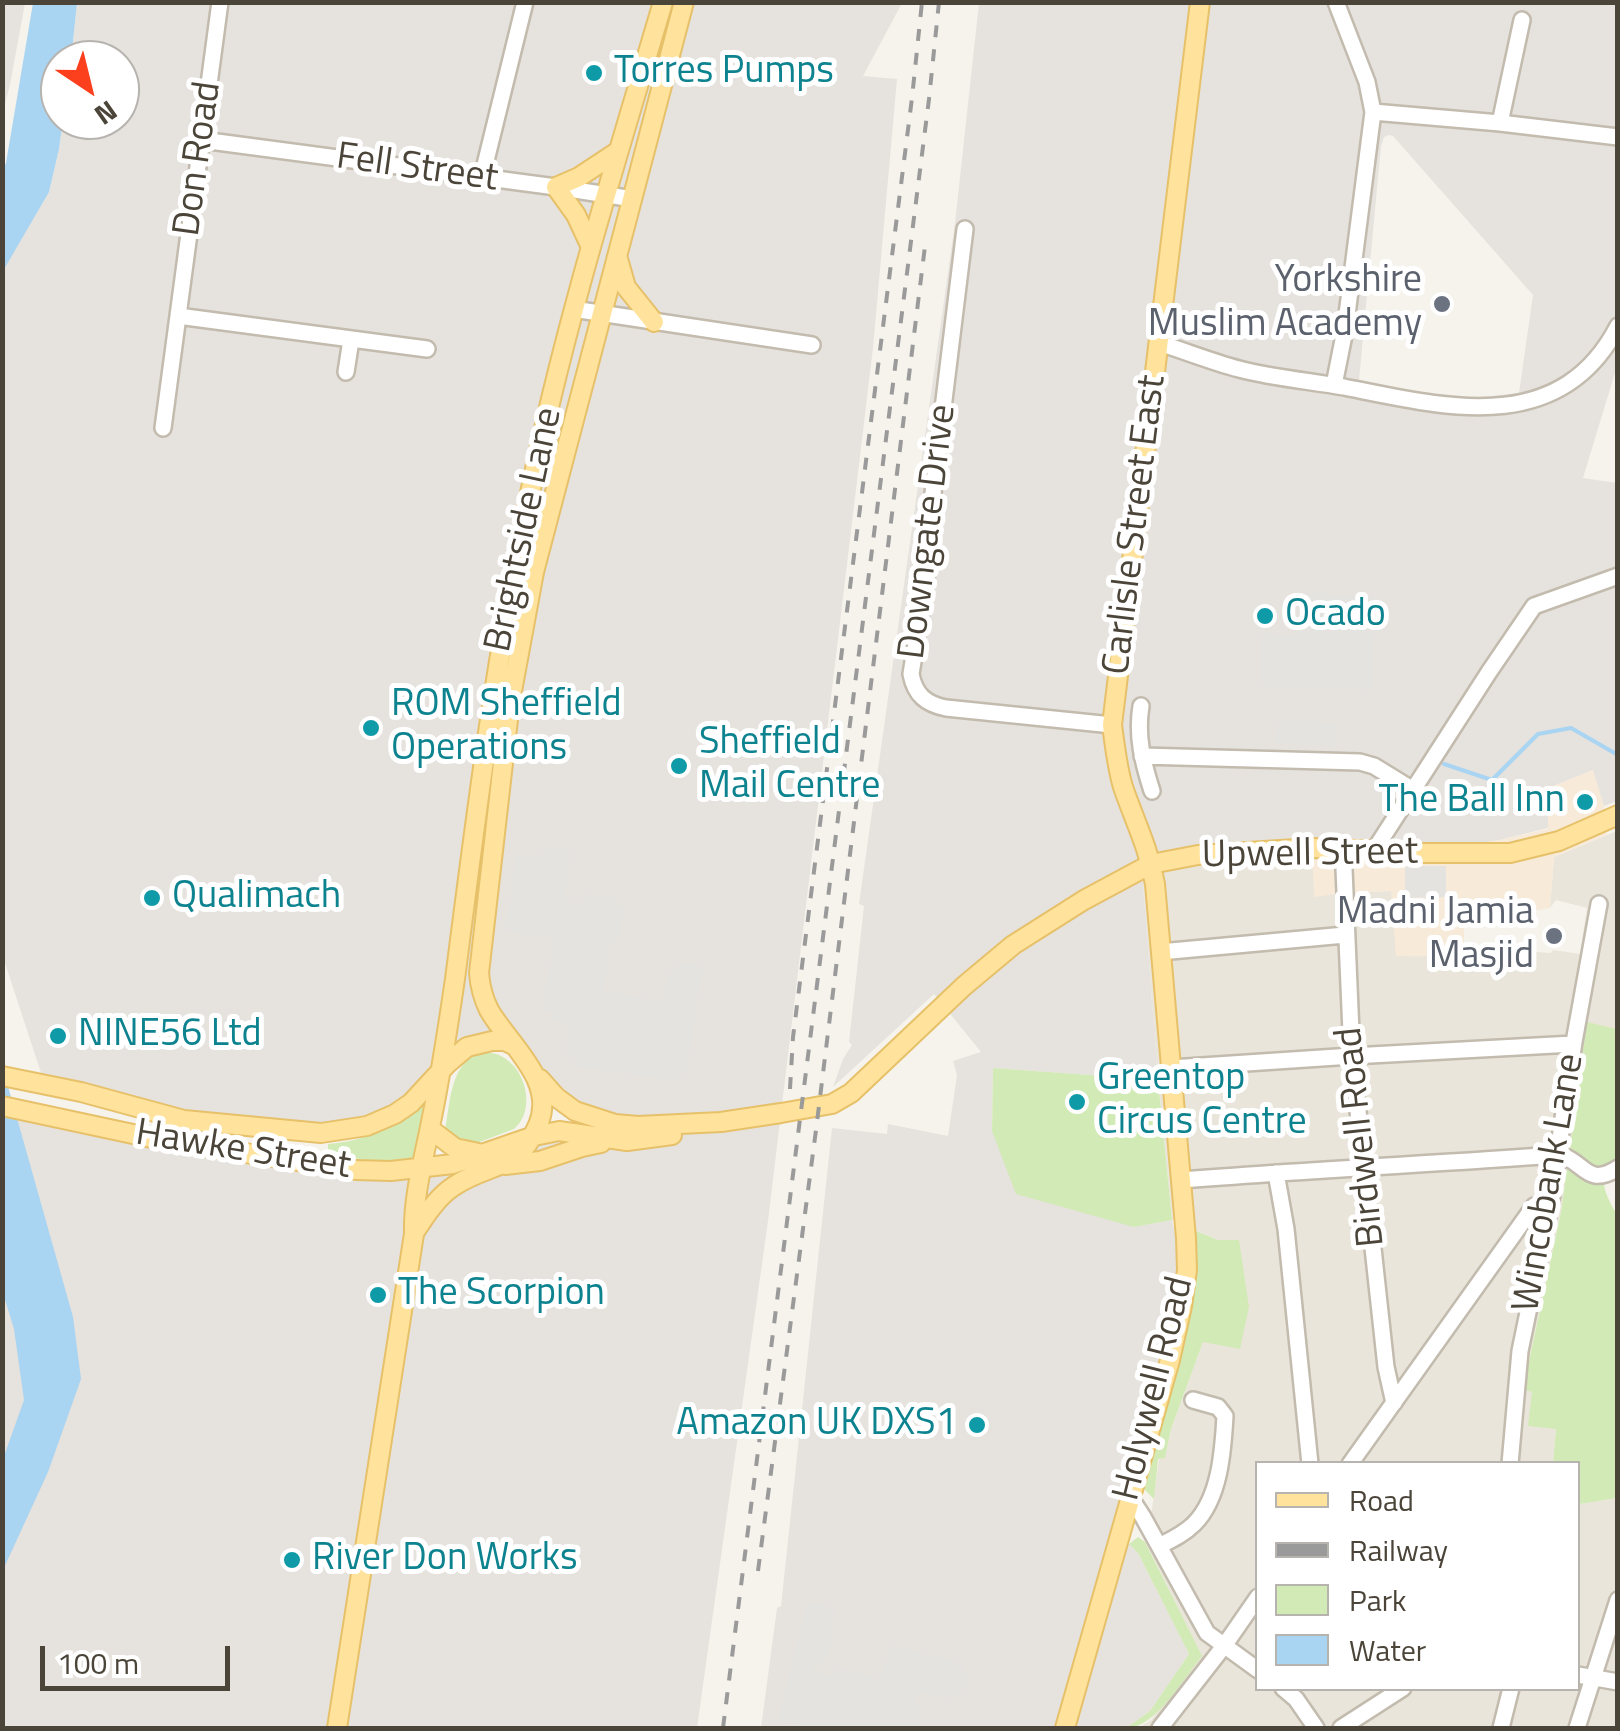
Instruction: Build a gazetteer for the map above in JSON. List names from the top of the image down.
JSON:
{
  "streets": {
    "main road": [
      "Carlisle Street East",
      "Brightside Lane",
      "Upwell Street",
      "Hawke Street",
      "Holywell Road"
    ],
    "street": [
      "Don Road",
      "Fell Street",
      "Downgate Drive",
      "Birdwell Road",
      "Wincobank Lane"
    ]
  },
  "crossings": [
    ["Don Road", "Fell Street"],
    ["Fell Street", "Brightside Lane"],
    ["Carlisle Street East", "Downgate Drive"],
    ["Carlisle Street East", "Upwell Street"],
    ["Carlisle Street East", "Holywell Road"],
    ["Brightside Lane", "Upwell Street"],
    ["Brightside Lane", "Hawke Street"],
    ["Upwell Street", "Hawke Street"],
    ["Upwell Street", "Holywell Road"]
  ],
  "places": [
    "Torres Pumps",
    "Yorkshire Muslim Academy",
    "Ocado",
    "ROM Sheffield Operations",
    "Sheffield Mail Centre",
    "The Ball Inn",
    "Qualimach",
    "Madni Jamia Masjid",
    "NINE56 Ltd",
    "Greentop Circus Centre",
    "The Scorpion",
    "Amazon UK DXS1",
    "River Don Works"
  ],
  "legend": [
    "Road",
    "Railway",
    "Park",
    "Water"
  ],
  "scale_bar": "100 m",
  "north": "bottom right"
}
